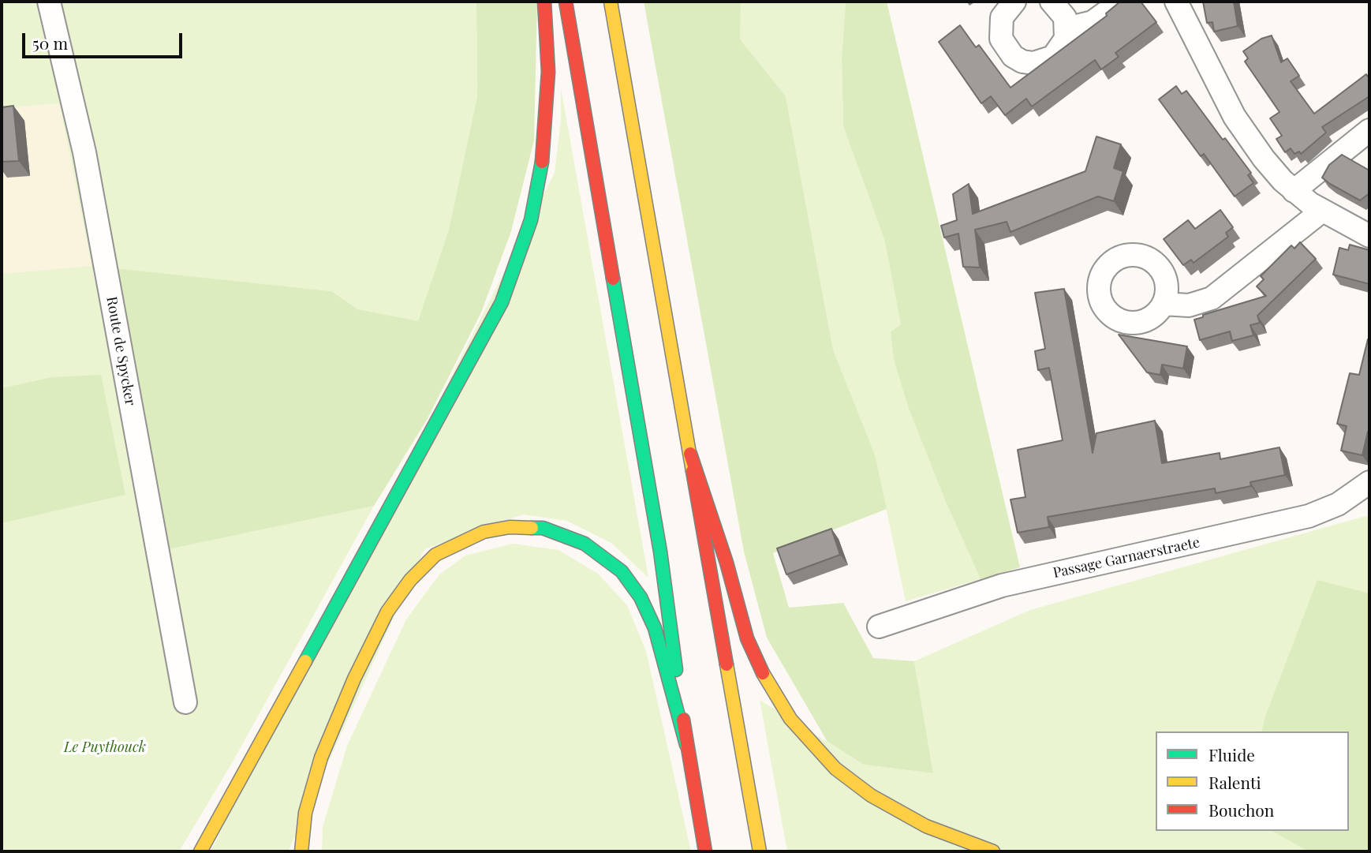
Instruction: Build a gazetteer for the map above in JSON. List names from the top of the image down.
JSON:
{
  "streets": {
    "street": ["Route de Spycker", "Passage Garnaerstraete"]
  },
  "parks": ["Le Puythouck"],
  "legend": ["Fluide", "Ralenti", "Bouchon"],
  "scale_bar": "50 m"
}
